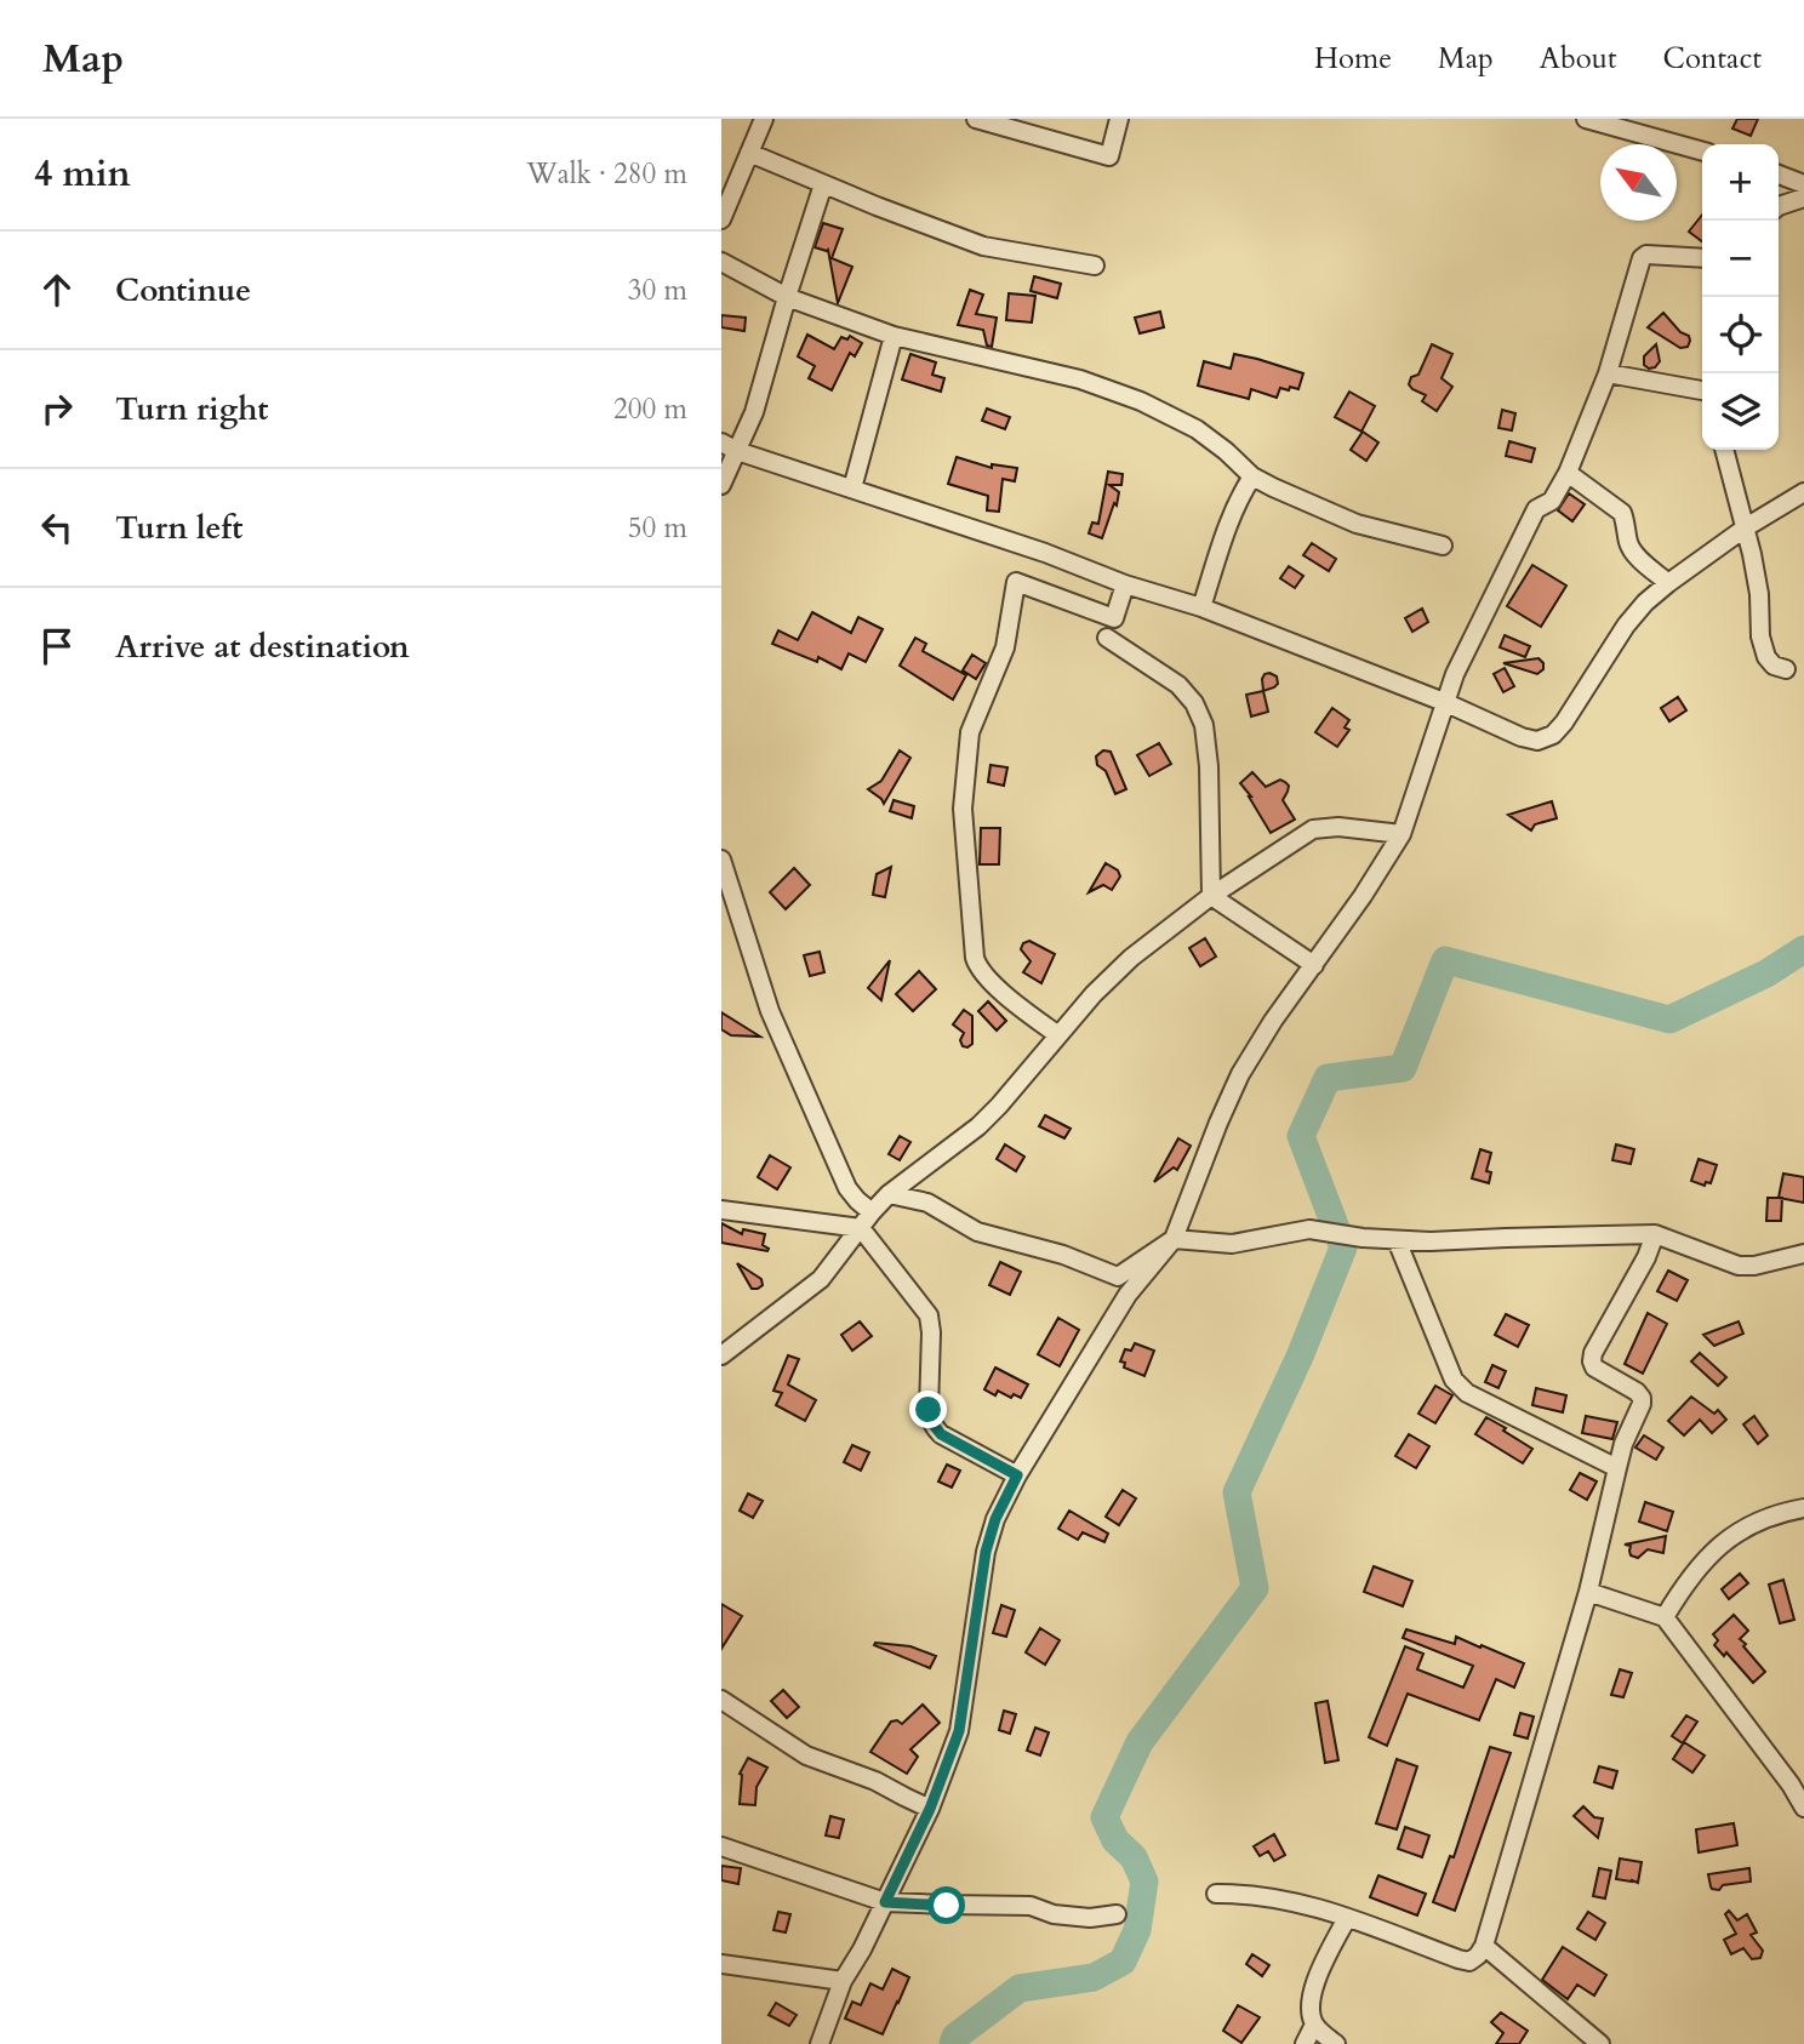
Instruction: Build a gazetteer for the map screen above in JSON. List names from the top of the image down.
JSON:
{
  "north": "top left",
  "page": {
    "header": "Map",
    "nav": [
      "Home",
      "Map",
      "About",
      "Contact"
    ],
    "heading": ["4 min", "Walk · 280 m"],
    "map_buttons": ["+", "−"],
    "list": [
      ["Continue", "30 m"],
      ["Turn right", "200 m"],
      ["Turn left", "50 m"],
      "Arrive at destination"
    ]
  }
}
